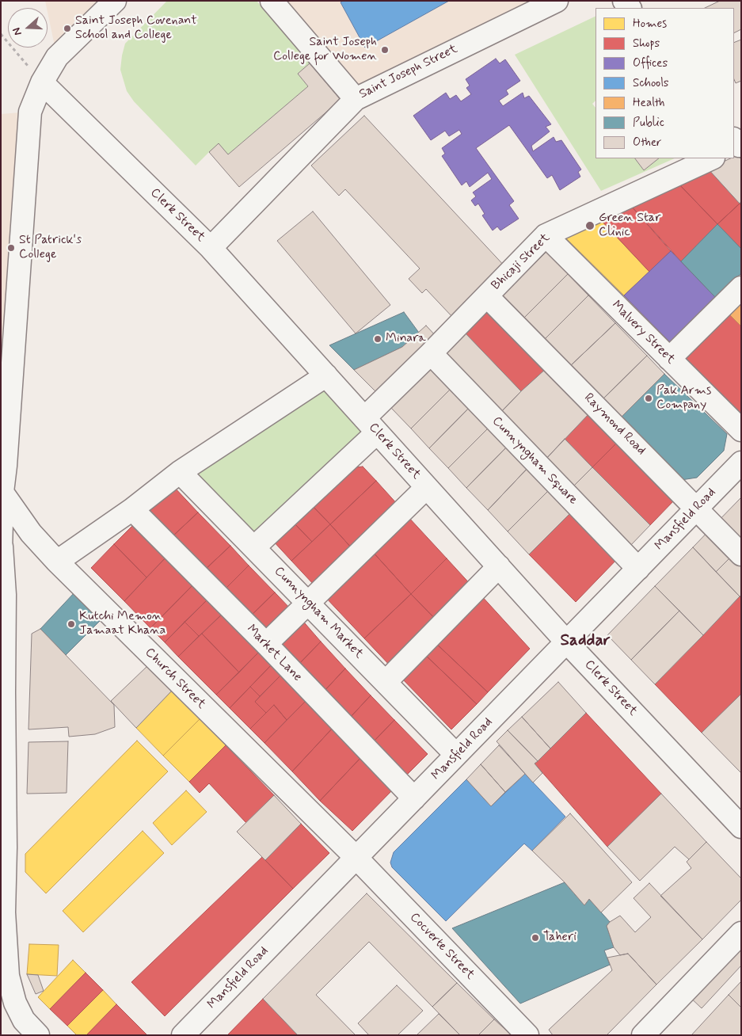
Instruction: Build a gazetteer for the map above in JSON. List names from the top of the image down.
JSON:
{
  "streets": {
    "street": [
      "Saint Joseph Street",
      "Clerk Street",
      "Bhicaji Street",
      "Malvery Street",
      "Raymond Road",
      "Cunnyngham Square",
      "Mansfield Road",
      "Cunnyngham Market",
      "Market Lane",
      "Church Street",
      "Cocverte Street"
    ]
  },
  "crossings": [
    ["Clerk Street", "Bhicaji Street"],
    ["Clerk Street", "Mansfield Road"],
    ["Bhicaji Street", "Malvery Street"],
    ["Bhicaji Street", "Raymond Road"],
    ["Bhicaji Street", "Cunnyngham Square"],
    ["Bhicaji Street", "Cunnyngham Market"],
    ["Raymond Road", "Mansfield Road"],
    ["Cunnyngham Square", "Mansfield Road"],
    ["Mansfield Road", "Cunnyngham Market"],
    ["Mansfield Road", "Market Lane"],
    ["Mansfield Road", "Church Street"],
    ["Mansfield Road", "Cocverte Street"],
    ["Church Street", "Cocverte Street"]
  ],
  "districts": ["Saddar"],
  "places": [
    "Saint Joseph Covenant School and College",
    "Saint Joseph College for Women",
    "Green Star Clinic",
    "St Patrick's College",
    "Minara",
    "Pak Arms Company",
    "Kutchi Memon Jamaat Khana",
    "Taheri"
  ],
  "legend": [
    "Homes",
    "Shops",
    "Offices",
    "Schools",
    "Health",
    "Public",
    "Other"
  ],
  "north": "left"
}
